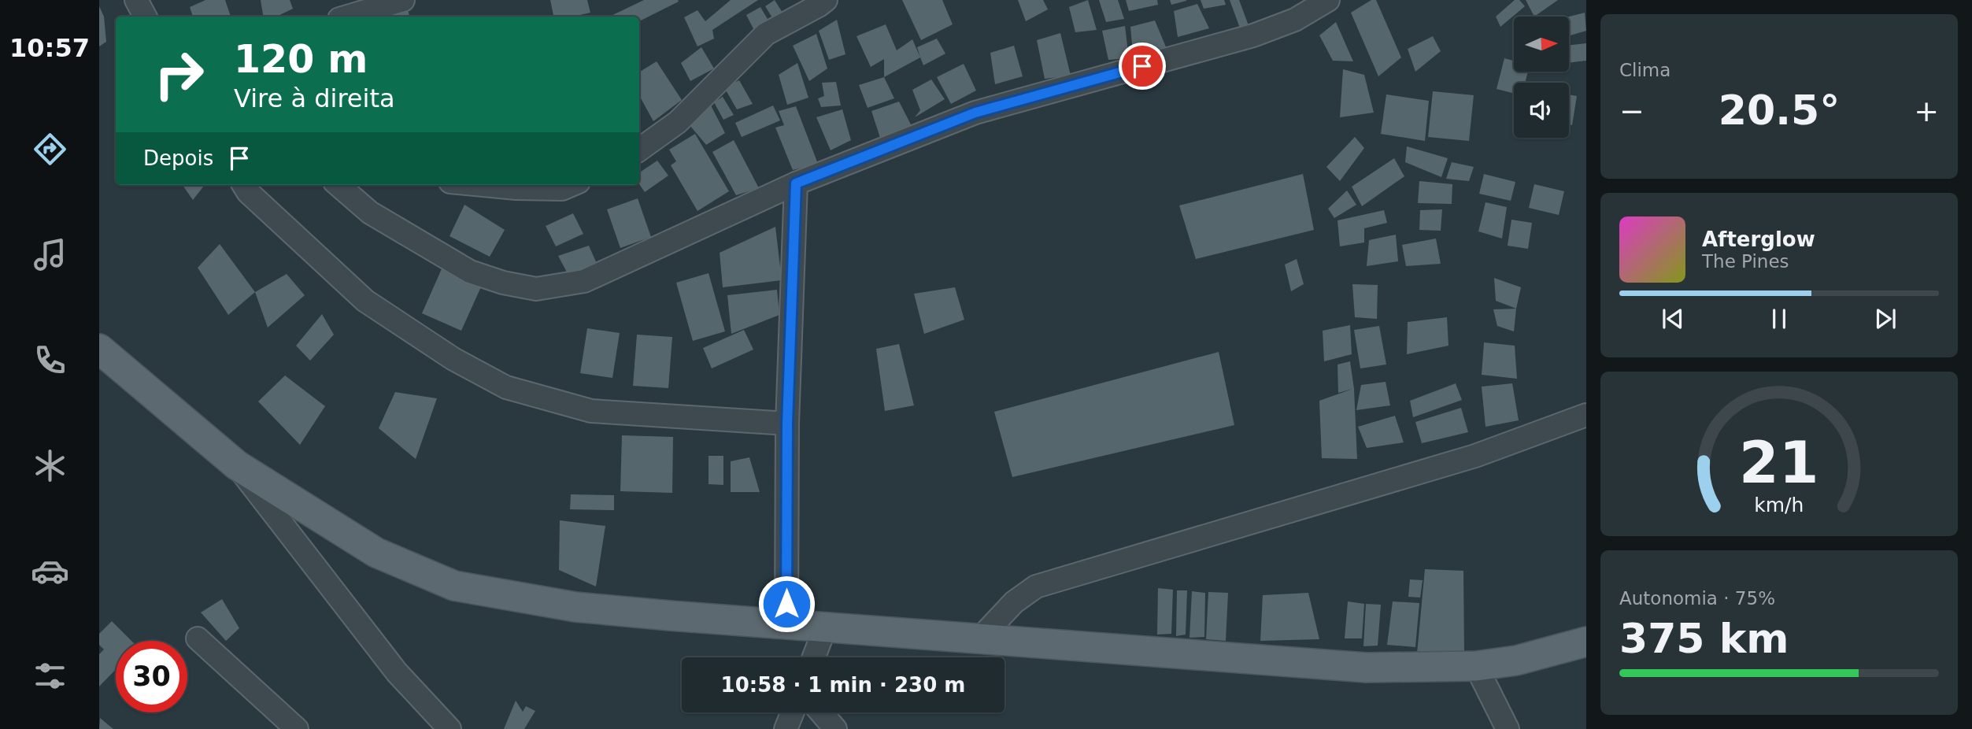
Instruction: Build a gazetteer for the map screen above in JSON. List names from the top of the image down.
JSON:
{
  "north": "right",
  "page": {
    "tabs": "10:57",
    "tile": [
      "Clima",
      ["Autonomia · 75%", "375 km"]
    ],
    "turn": ["120 m", "Vire à direita"],
    "heat": ["−", "20.5°", "+"],
    "then": "Depois",
    "song": ["Afterglow", "The Pines"],
    "limit": "30",
    "trip": "10:58 · 1 min · 230 m",
    "gauge": ["21", "km/h"]
  }
}
